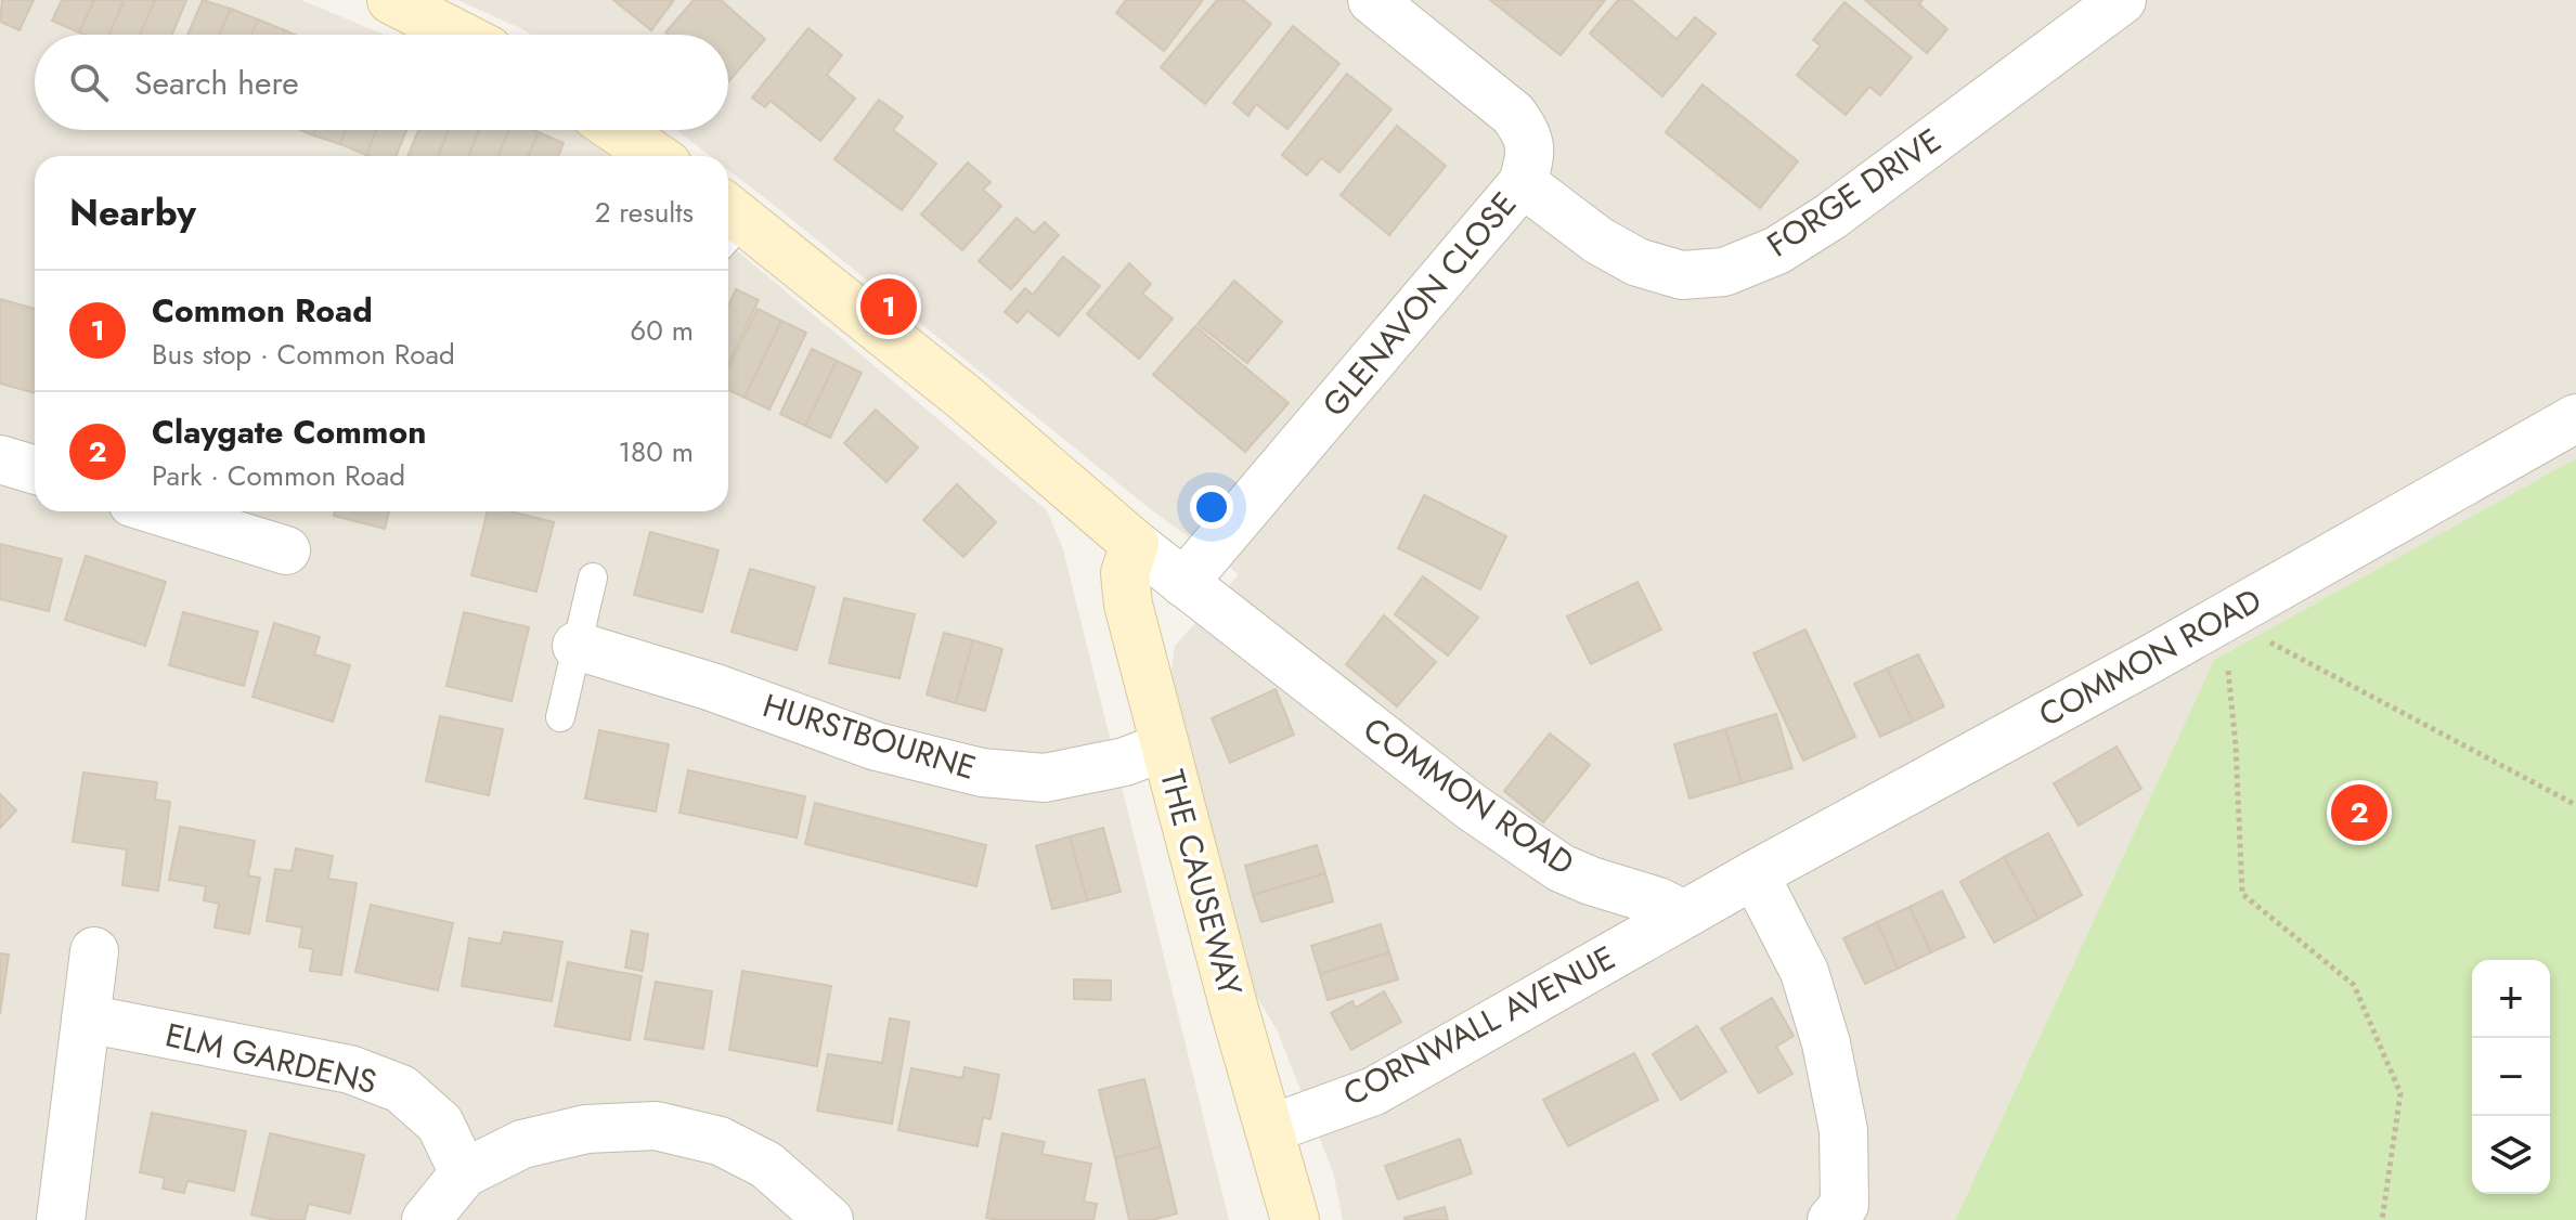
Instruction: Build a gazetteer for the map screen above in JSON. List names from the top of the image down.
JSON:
{
  "streets": {
    "street": [
      "FORGE DRIVE",
      "GLENAVON CLOSE",
      "COMMON ROAD",
      "HURSTBOURNE",
      "THE CAUSEWAY",
      "CORNWALL AVENUE",
      "ELM GARDENS"
    ]
  },
  "crossings": [
    ["FORGE DRIVE", "GLENAVON CLOSE"],
    ["GLENAVON CLOSE", "COMMON ROAD"],
    ["COMMON ROAD", "THE CAUSEWAY"],
    ["COMMON ROAD", "CORNWALL AVENUE"],
    ["HURSTBOURNE", "THE CAUSEWAY"],
    ["THE CAUSEWAY", "CORNWALL AVENUE"]
  ],
  "page": {
    "search": "Search here",
    "heading": ["Nearby", "2 results"],
    "list": [
      {
        "mark": "1",
        "name": "Common Road",
        "note": "Bus stop · Common Road",
        "value": "60 m"
      },
      {
        "mark": "2",
        "name": "Claygate Common",
        "note": "Park · Common Road",
        "value": "180 m"
      }
    ],
    "pins": ["1", "2"],
    "map_buttons": ["+", "−"]
  }
}
